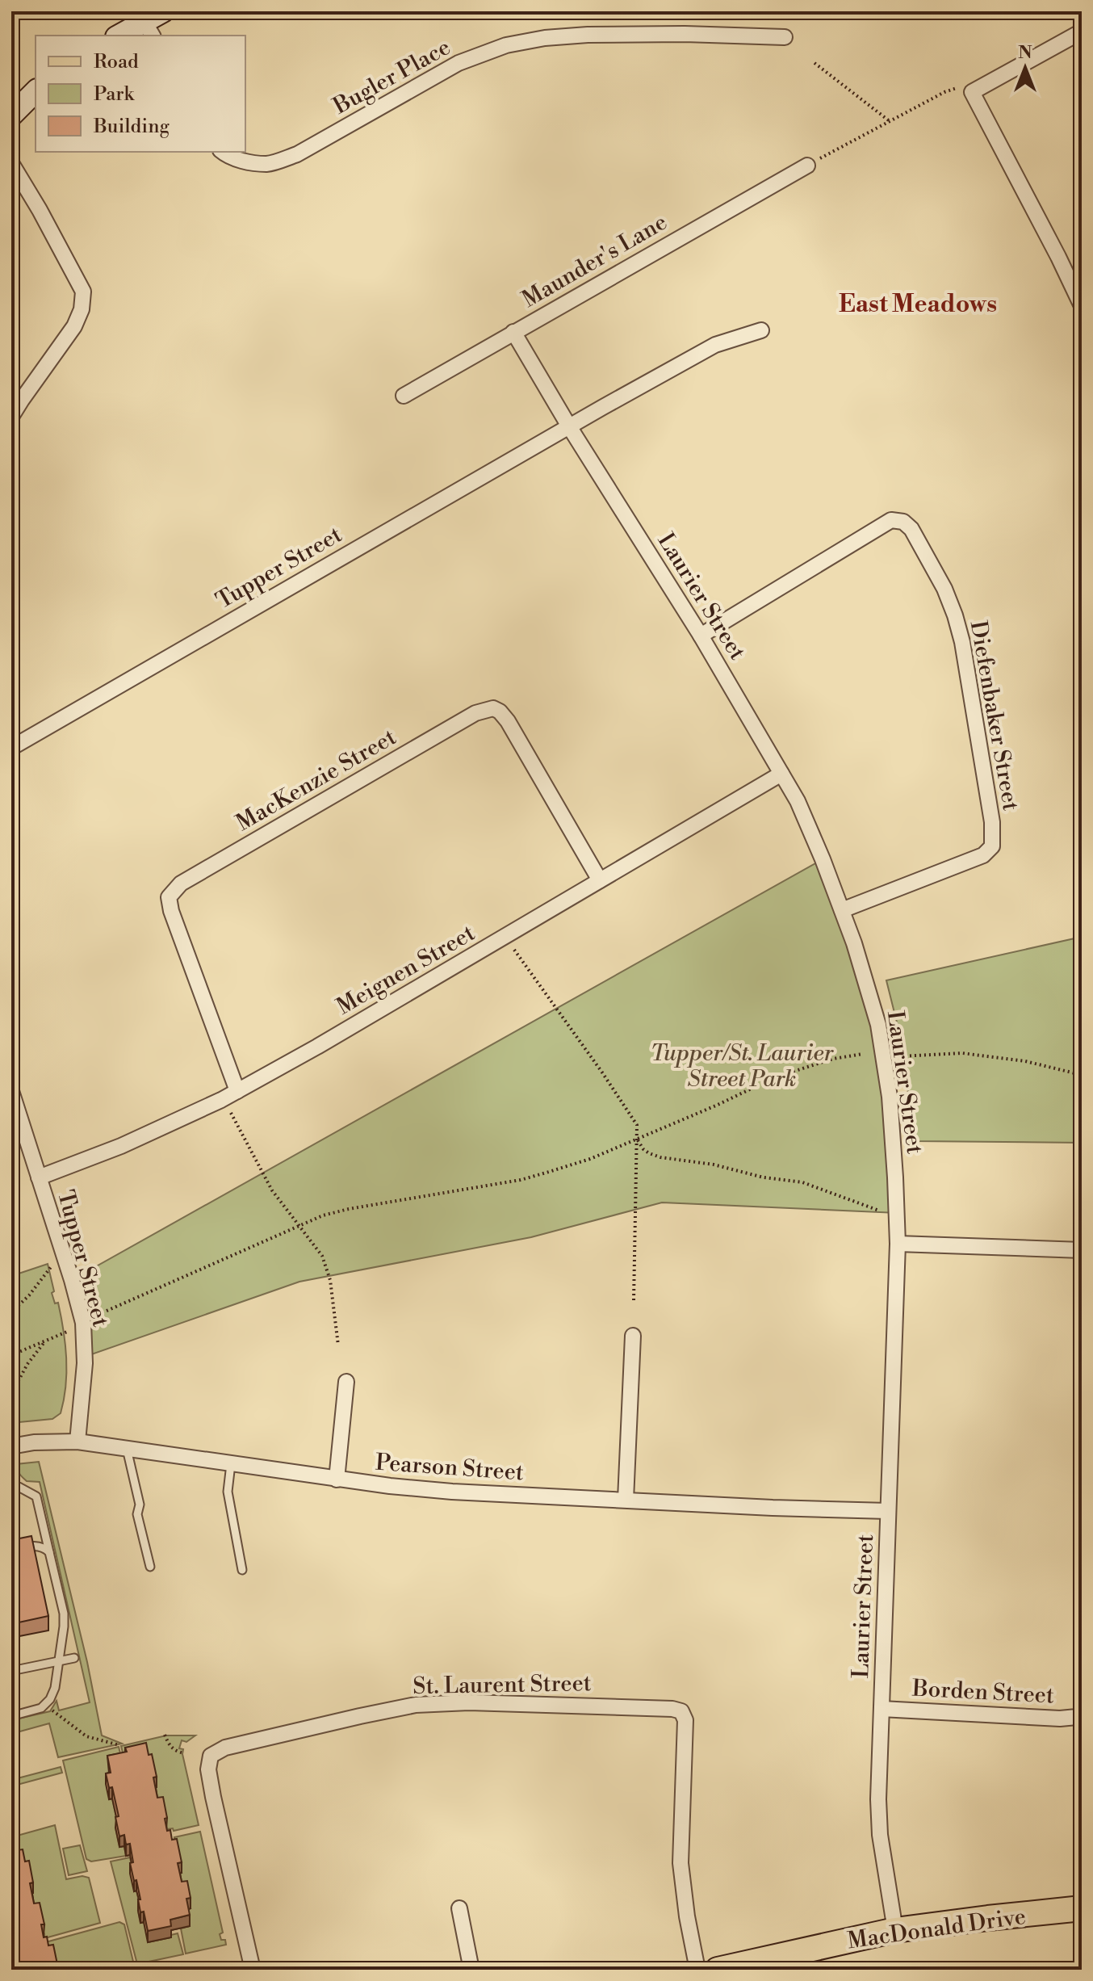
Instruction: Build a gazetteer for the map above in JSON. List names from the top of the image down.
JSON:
{
  "streets": {
    "main road": ["MacDonald Drive"],
    "street": [
      "Bugler Place",
      "Maunder's Lane",
      "Tupper Street",
      "Laurier Street",
      "Diefenbaker Street",
      "MacKenzie Street",
      "Meignen Street",
      "Pearson Street",
      "St. Laurent Street",
      "Borden Street"
    ]
  },
  "crossings": [
    ["Maunder's Lane", "Laurier Street"],
    ["Tupper Street", "Laurier Street"],
    ["Tupper Street", "Meignen Street"],
    ["Tupper Street", "Pearson Street"],
    ["Laurier Street", "Diefenbaker Street"],
    ["Laurier Street", "Meignen Street"],
    ["Laurier Street", "Pearson Street"],
    ["Laurier Street", "Borden Street"],
    ["Laurier Street", "MacDonald Drive"],
    ["MacKenzie Street", "Meignen Street"]
  ],
  "districts": ["East Meadows"],
  "parks": ["Tupper/St. Laurier Street Park"],
  "legend": ["Road", "Park", "Building"],
  "north": "top"
}
